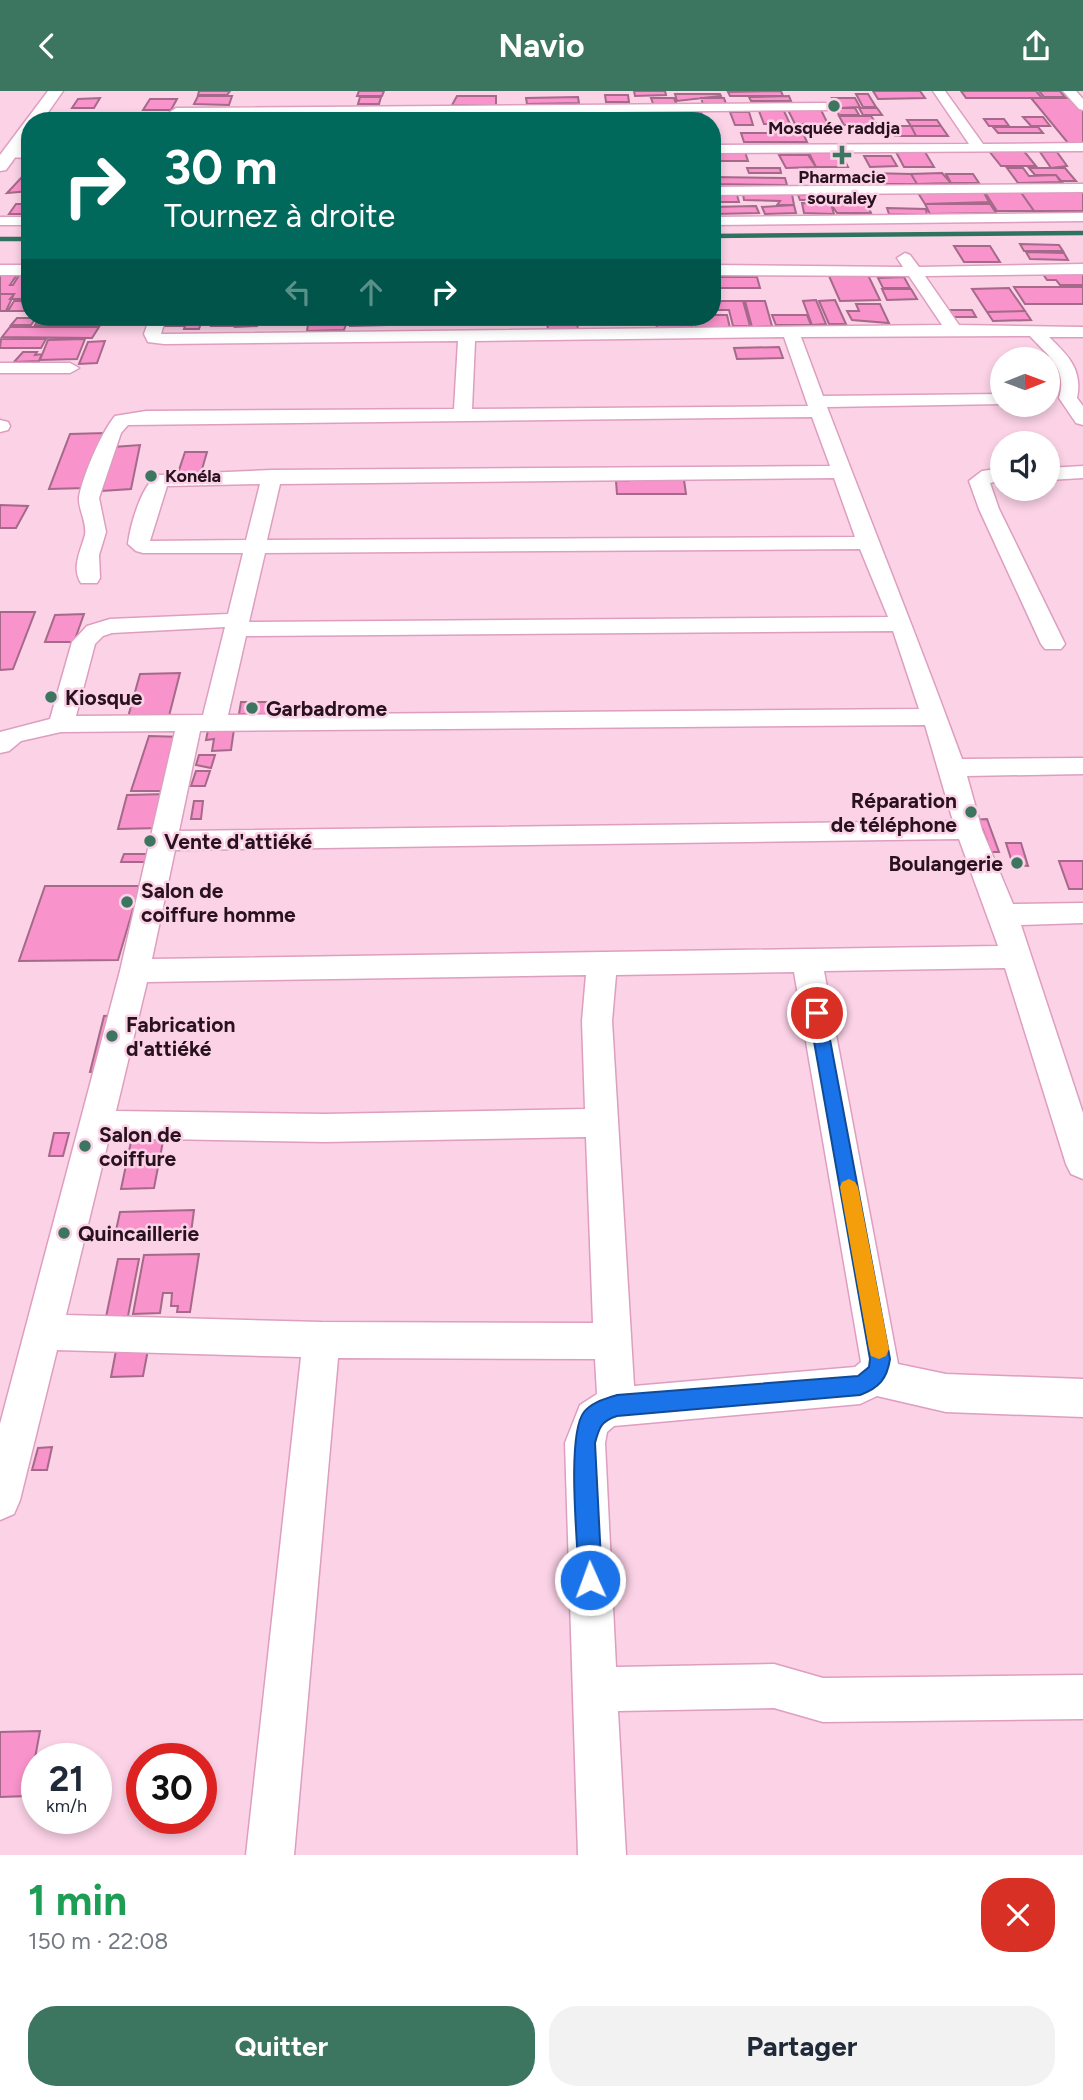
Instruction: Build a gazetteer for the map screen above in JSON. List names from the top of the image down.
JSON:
{
  "places": {
    "other": [
      "Mosquée raddja",
      "Konéla",
      "Kiosque",
      "Garbadrome",
      "Réparation de téléphone",
      "Vente d'attiéké",
      "Boulangerie",
      "Salon de coiffure homme",
      "Fabrication d'attiéké",
      "Salon de coiffure",
      "Quincaillerie"
    ],
    "health": ["Pharmacie souraley"]
  },
  "north": "right",
  "page": {
    "header": "Navio",
    "turn": ["30 m", "Tournez à droite"],
    "speed": "21 km/h",
    "limit": "30",
    "heading": ["1 min", "150 m · 22:08"],
    "buttons": ["Quitter", "Partager"]
  }
}
